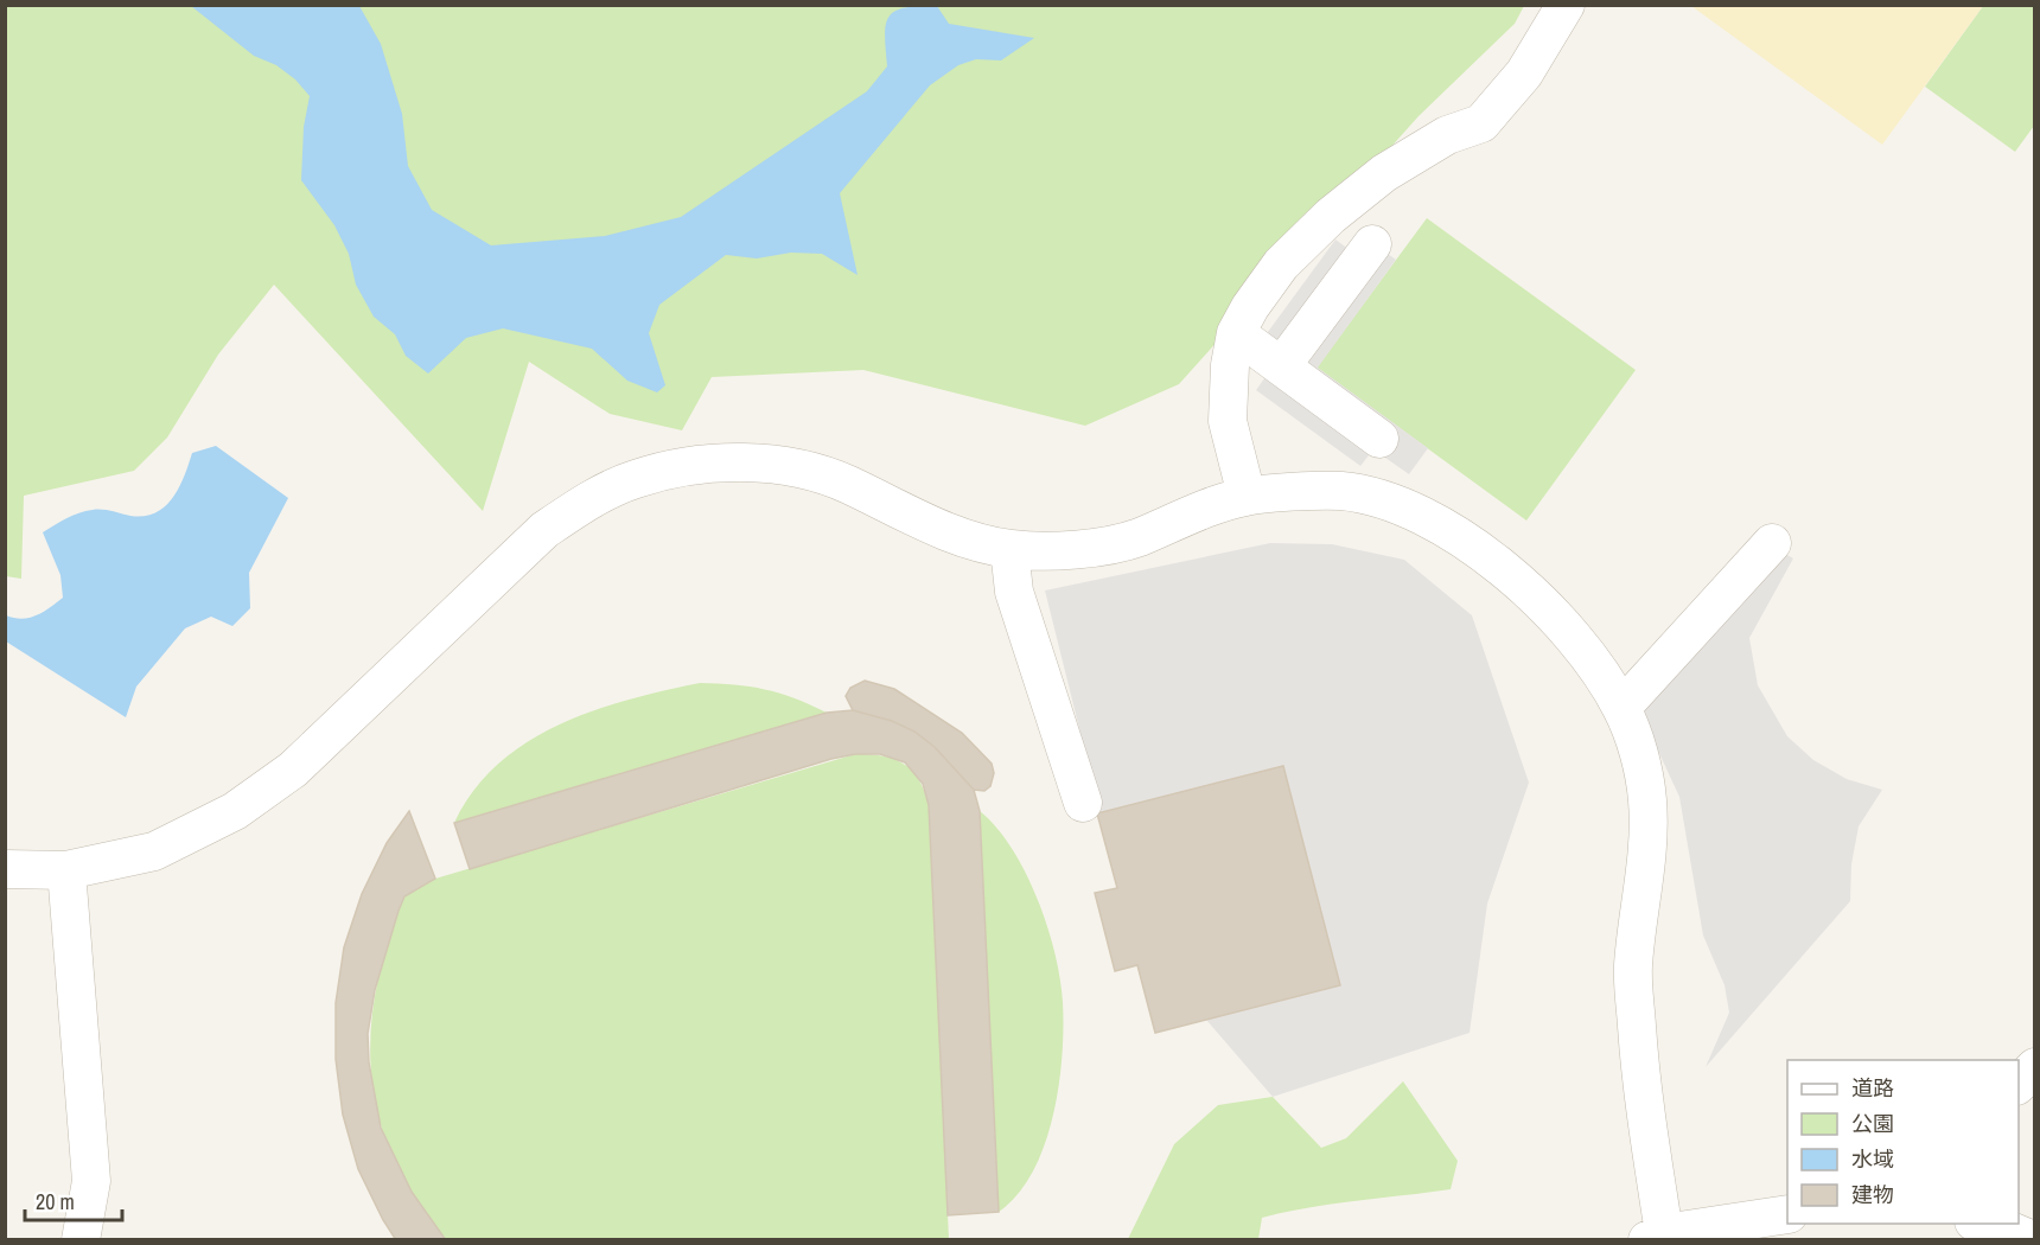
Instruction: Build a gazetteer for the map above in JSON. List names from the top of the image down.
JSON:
{
  "legend": [
    "道路",
    "公園",
    "水域",
    "建物"
  ],
  "scale_bar": "20 m"
}
